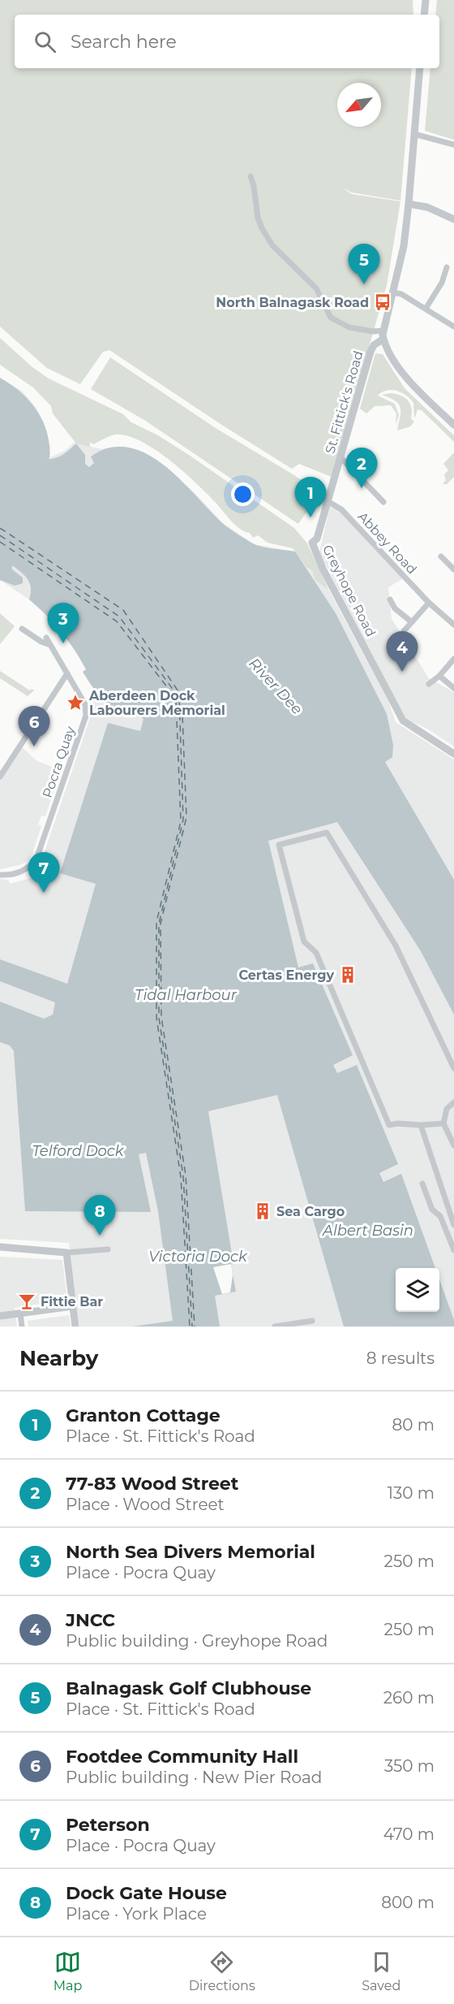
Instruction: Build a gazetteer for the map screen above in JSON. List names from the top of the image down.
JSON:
{
  "streets": {
    "street": [
      "St. Fittick's Road",
      "Abbey Road",
      "Greyhope Road",
      "Pocra Quay"
    ]
  },
  "crossings": [
    ["St. Fittick's Road", "Abbey Road"],
    ["St. Fittick's Road", "Greyhope Road"]
  ],
  "water": [
    "River Dee",
    "Tidal Harbour",
    "Telford Dock",
    "Albert Basin",
    "Victoria Dock"
  ],
  "places": {
    "bus stop": ["North Balnagask Road"],
    "place": ["Aberdeen Dock Labourers Memorial"],
    "building": ["Certas Energy", "Sea Cargo"],
    "bar": ["Fittie Bar"]
  },
  "north": "bottom left",
  "page": {
    "search": "Search here",
    "pins": [
      "5",
      "2",
      "1",
      "3",
      "4",
      "6",
      "7",
      "8"
    ],
    "heading": ["Nearby", "8 results"],
    "list": [
      {
        "mark": "1",
        "name": "Granton Cottage",
        "note": "Place · St. Fittick's Road",
        "value": "80 m"
      },
      {
        "mark": "2",
        "name": "77-83 Wood Street",
        "note": "Place · Wood Street",
        "value": "130 m"
      },
      {
        "mark": "3",
        "name": "North Sea Divers Memorial",
        "note": "Place · Pocra Quay",
        "value": "250 m"
      },
      {
        "mark": "4",
        "name": "JNCC",
        "note": "Public building · Greyhope Road",
        "value": "250 m"
      },
      {
        "mark": "5",
        "name": "Balnagask Golf Clubhouse",
        "note": "Place · St. Fittick's Road",
        "value": "260 m"
      },
      {
        "mark": "6",
        "name": "Footdee Community Hall",
        "note": "Public building · New Pier Road",
        "value": "350 m"
      },
      {
        "mark": "7",
        "name": "Peterson",
        "note": "Place · Pocra Quay",
        "value": "470 m"
      },
      {
        "mark": "8",
        "name": "Dock Gate House",
        "note": "Place · York Place",
        "value": "800 m"
      }
    ],
    "nav": ["Map", "Directions", "Saved"]
  }
}
